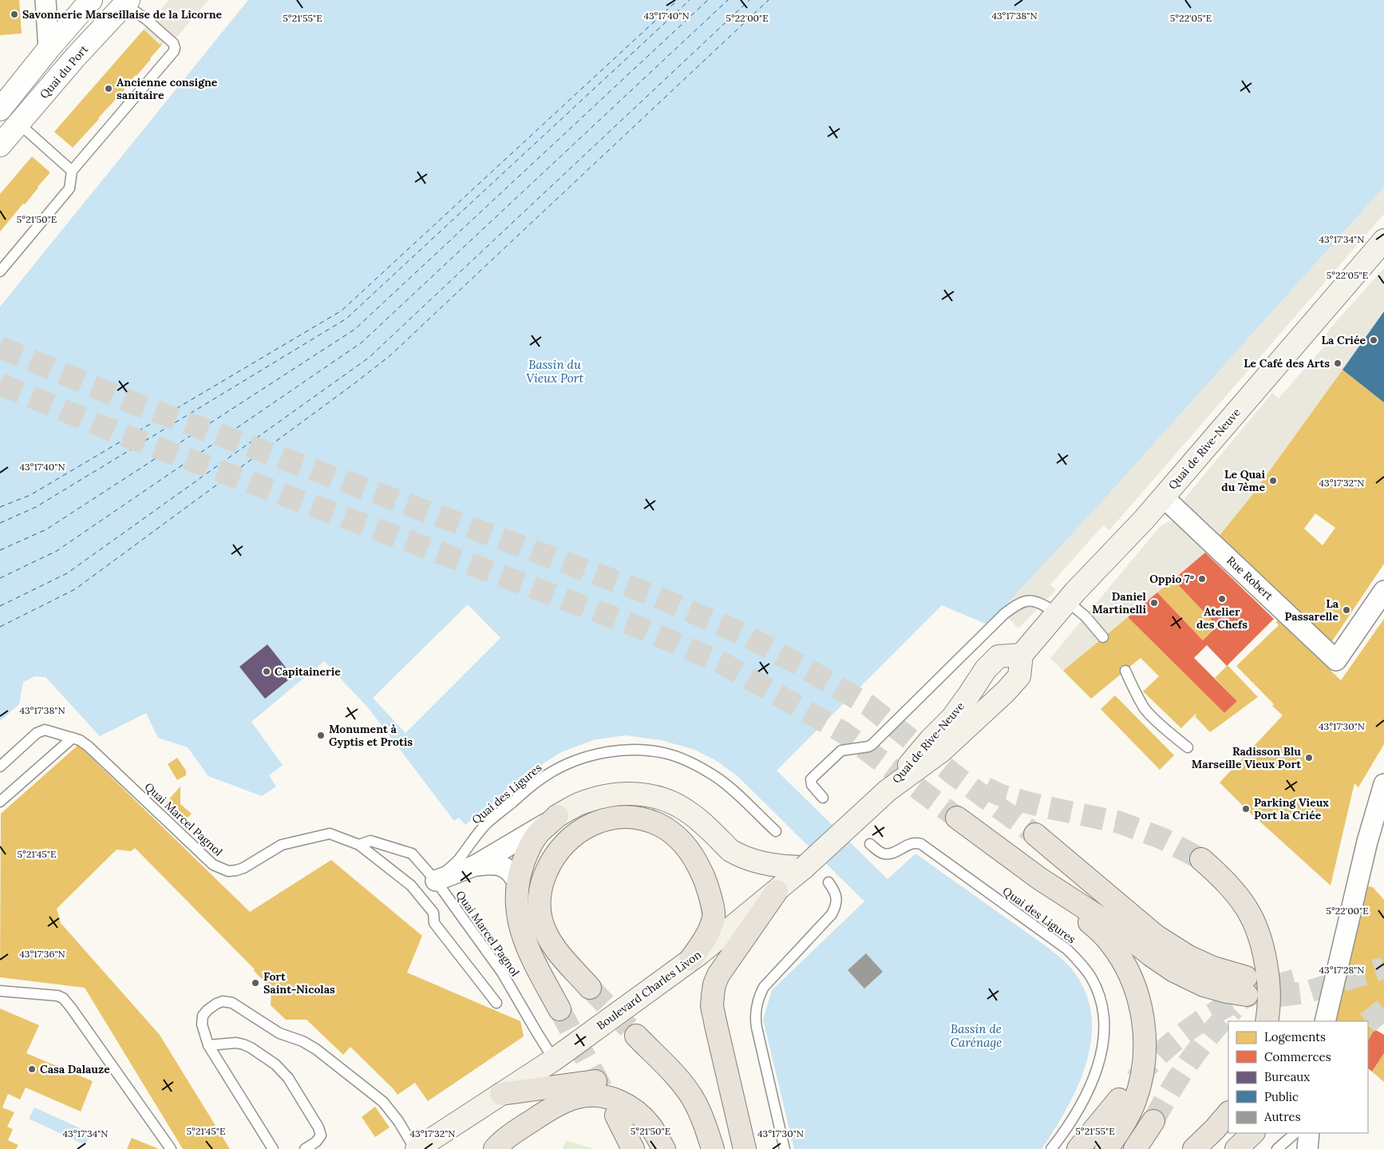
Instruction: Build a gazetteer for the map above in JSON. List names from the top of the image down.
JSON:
{
  "streets": {
    "main road": ["Quai de Rive-Neuve", "Boulevard Charles Livon"],
    "street": ["Quai du Port", "Rue Robert"],
    "lane": ["Quai des Ligures", "Quai Marcel Pagnol"]
  },
  "crossings": [
    ["Quai de Rive-Neuve", "Rue Robert"],
    ["Quai de Rive-Neuve", "Boulevard Charles Livon"],
    ["Quai des Ligures", "Quai Marcel Pagnol"],
    ["Quai Marcel Pagnol", "Boulevard Charles Livon"]
  ],
  "water": ["Bassin du Vieux Port", "Bassin de Carénage"],
  "places": [
    "Savonnerie Marseillaise de la Licorne",
    "Ancienne consigne sanitaire",
    "La Criée",
    "Le Café des Arts",
    "Le Quai du 7ème",
    "Oppio 7°",
    "Atelier des Chefs",
    "Daniel Martinelli",
    "La Passarelle",
    "Capitainerie",
    "Monument à Gyptis et Protis",
    "Radisson Blu Marseille Vieux Port",
    "Parking Vieux Port la Criée",
    "Fort Saint-Nicolas",
    "Casa Dalauze"
  ],
  "legend": [
    "Logements",
    "Commerces",
    "Bureaux",
    "Public",
    "Autres"
  ],
  "coordinates": [
    "43°17'38\"N",
    "43°17'40\"N",
    "5°21'55\"E",
    "5°22'05\"E",
    "5°22'00\"E",
    "5°21'50\"E",
    "43°17'34\"N",
    "43°17'32\"N",
    "43°17'30\"N",
    "5°21'45\"E",
    "43°17'36\"N",
    "43°17'28\"N"
  ]
}
